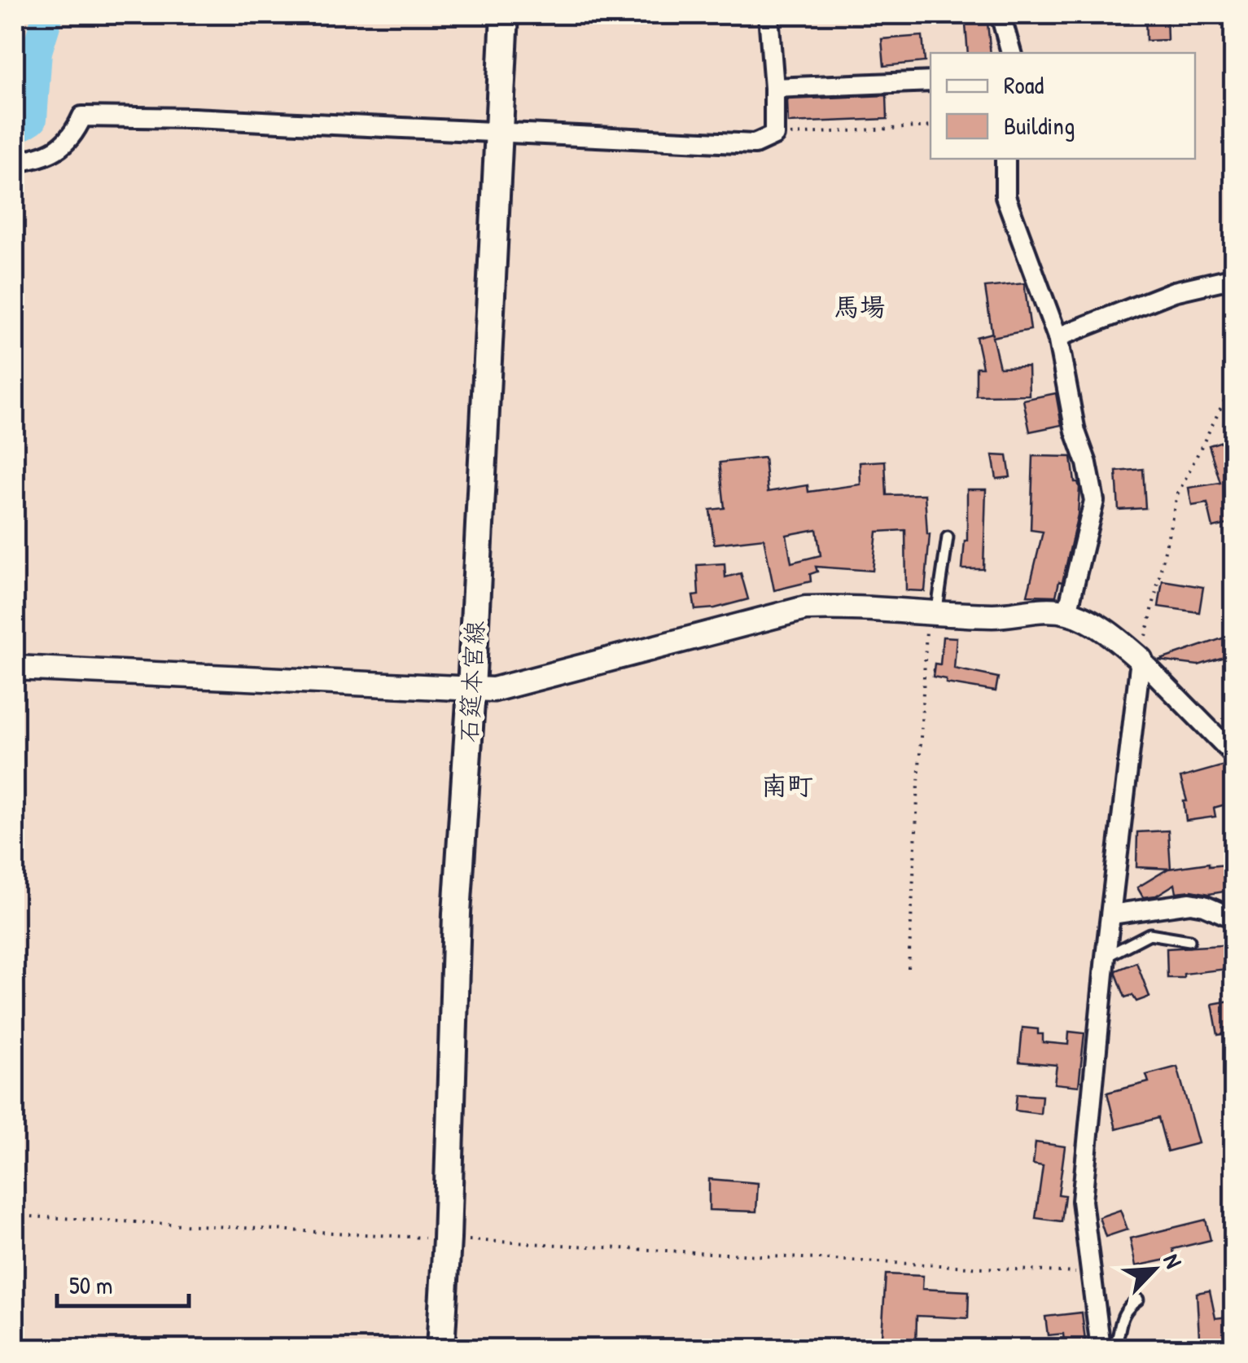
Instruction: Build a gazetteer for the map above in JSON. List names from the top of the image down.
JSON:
{
  "streets": {
    "main road": ["石筵本宮線"]
  },
  "districts": ["馬場", "南町"],
  "legend": ["Road", "Building"],
  "scale_bar": "50 m",
  "north": "top right"
}
